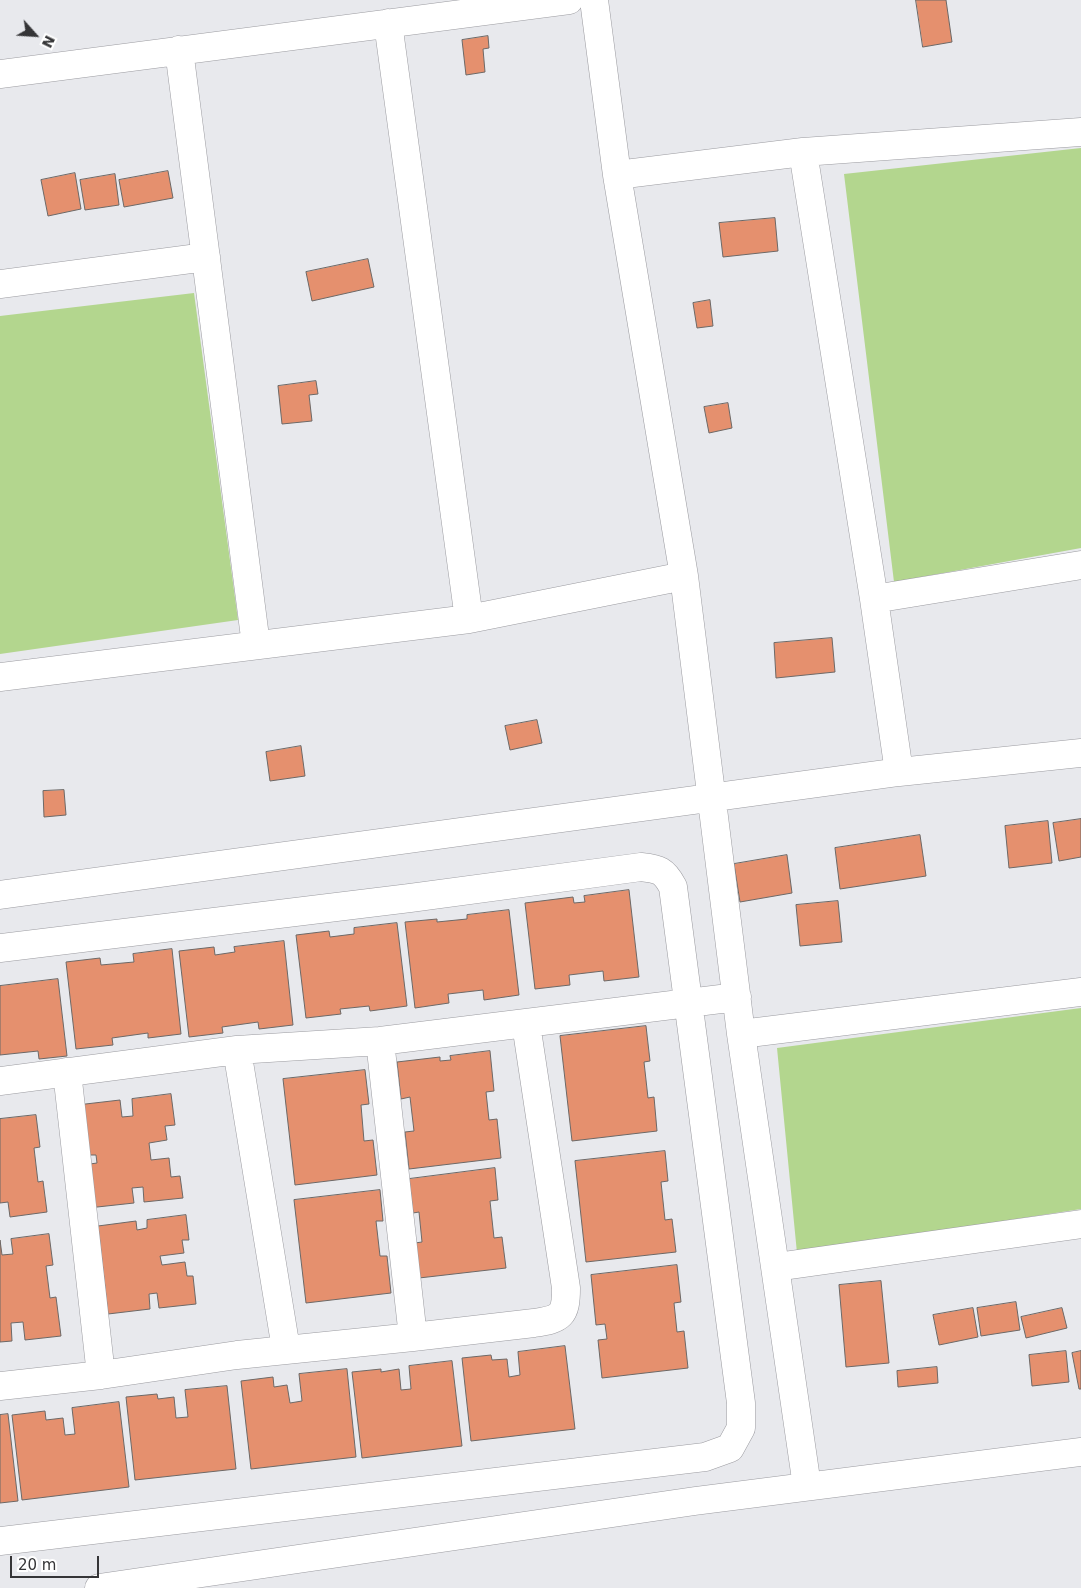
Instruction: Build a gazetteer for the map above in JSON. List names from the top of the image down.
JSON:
{
  "scale_bar": "20 m",
  "north": "bottom right"
}
